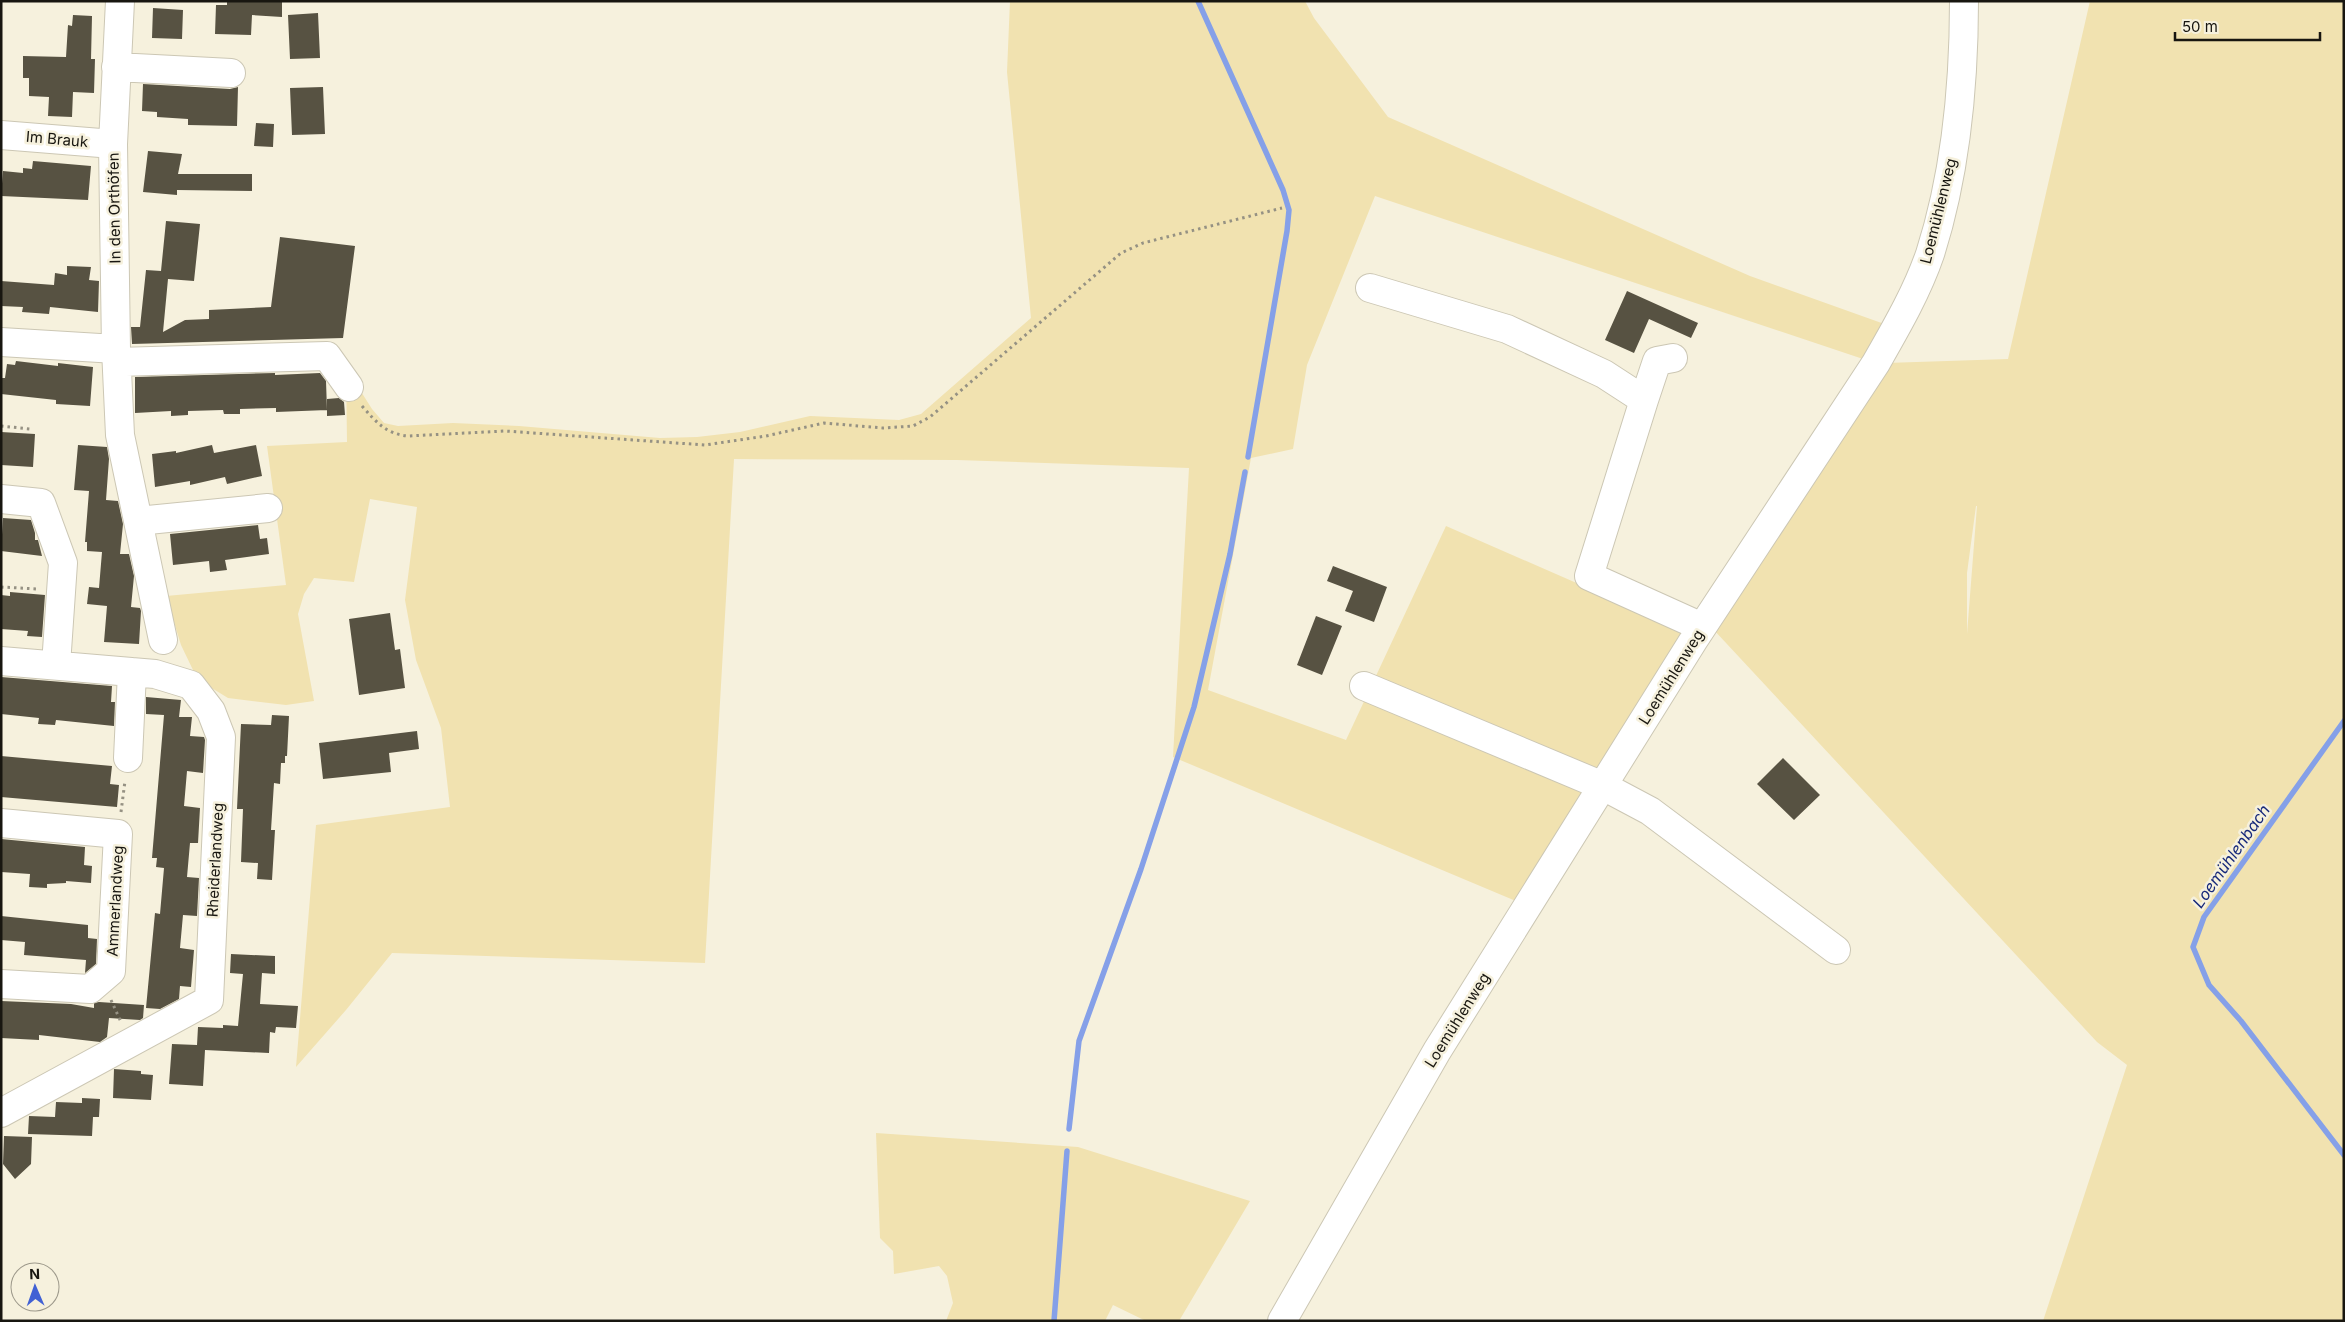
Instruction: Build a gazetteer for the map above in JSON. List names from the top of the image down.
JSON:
{
  "streets": {
    "street": [
      "Im Brauk",
      "In den Orthöfen",
      "Loemühlenweg",
      "Rheiderlandweg",
      "Ammerlandweg"
    ]
  },
  "crossings": [
    ["Im Brauk", "In den Orthöfen"]
  ],
  "water": ["Loemühlenbach"],
  "scale_bar": "50 m",
  "north": "top"
}
